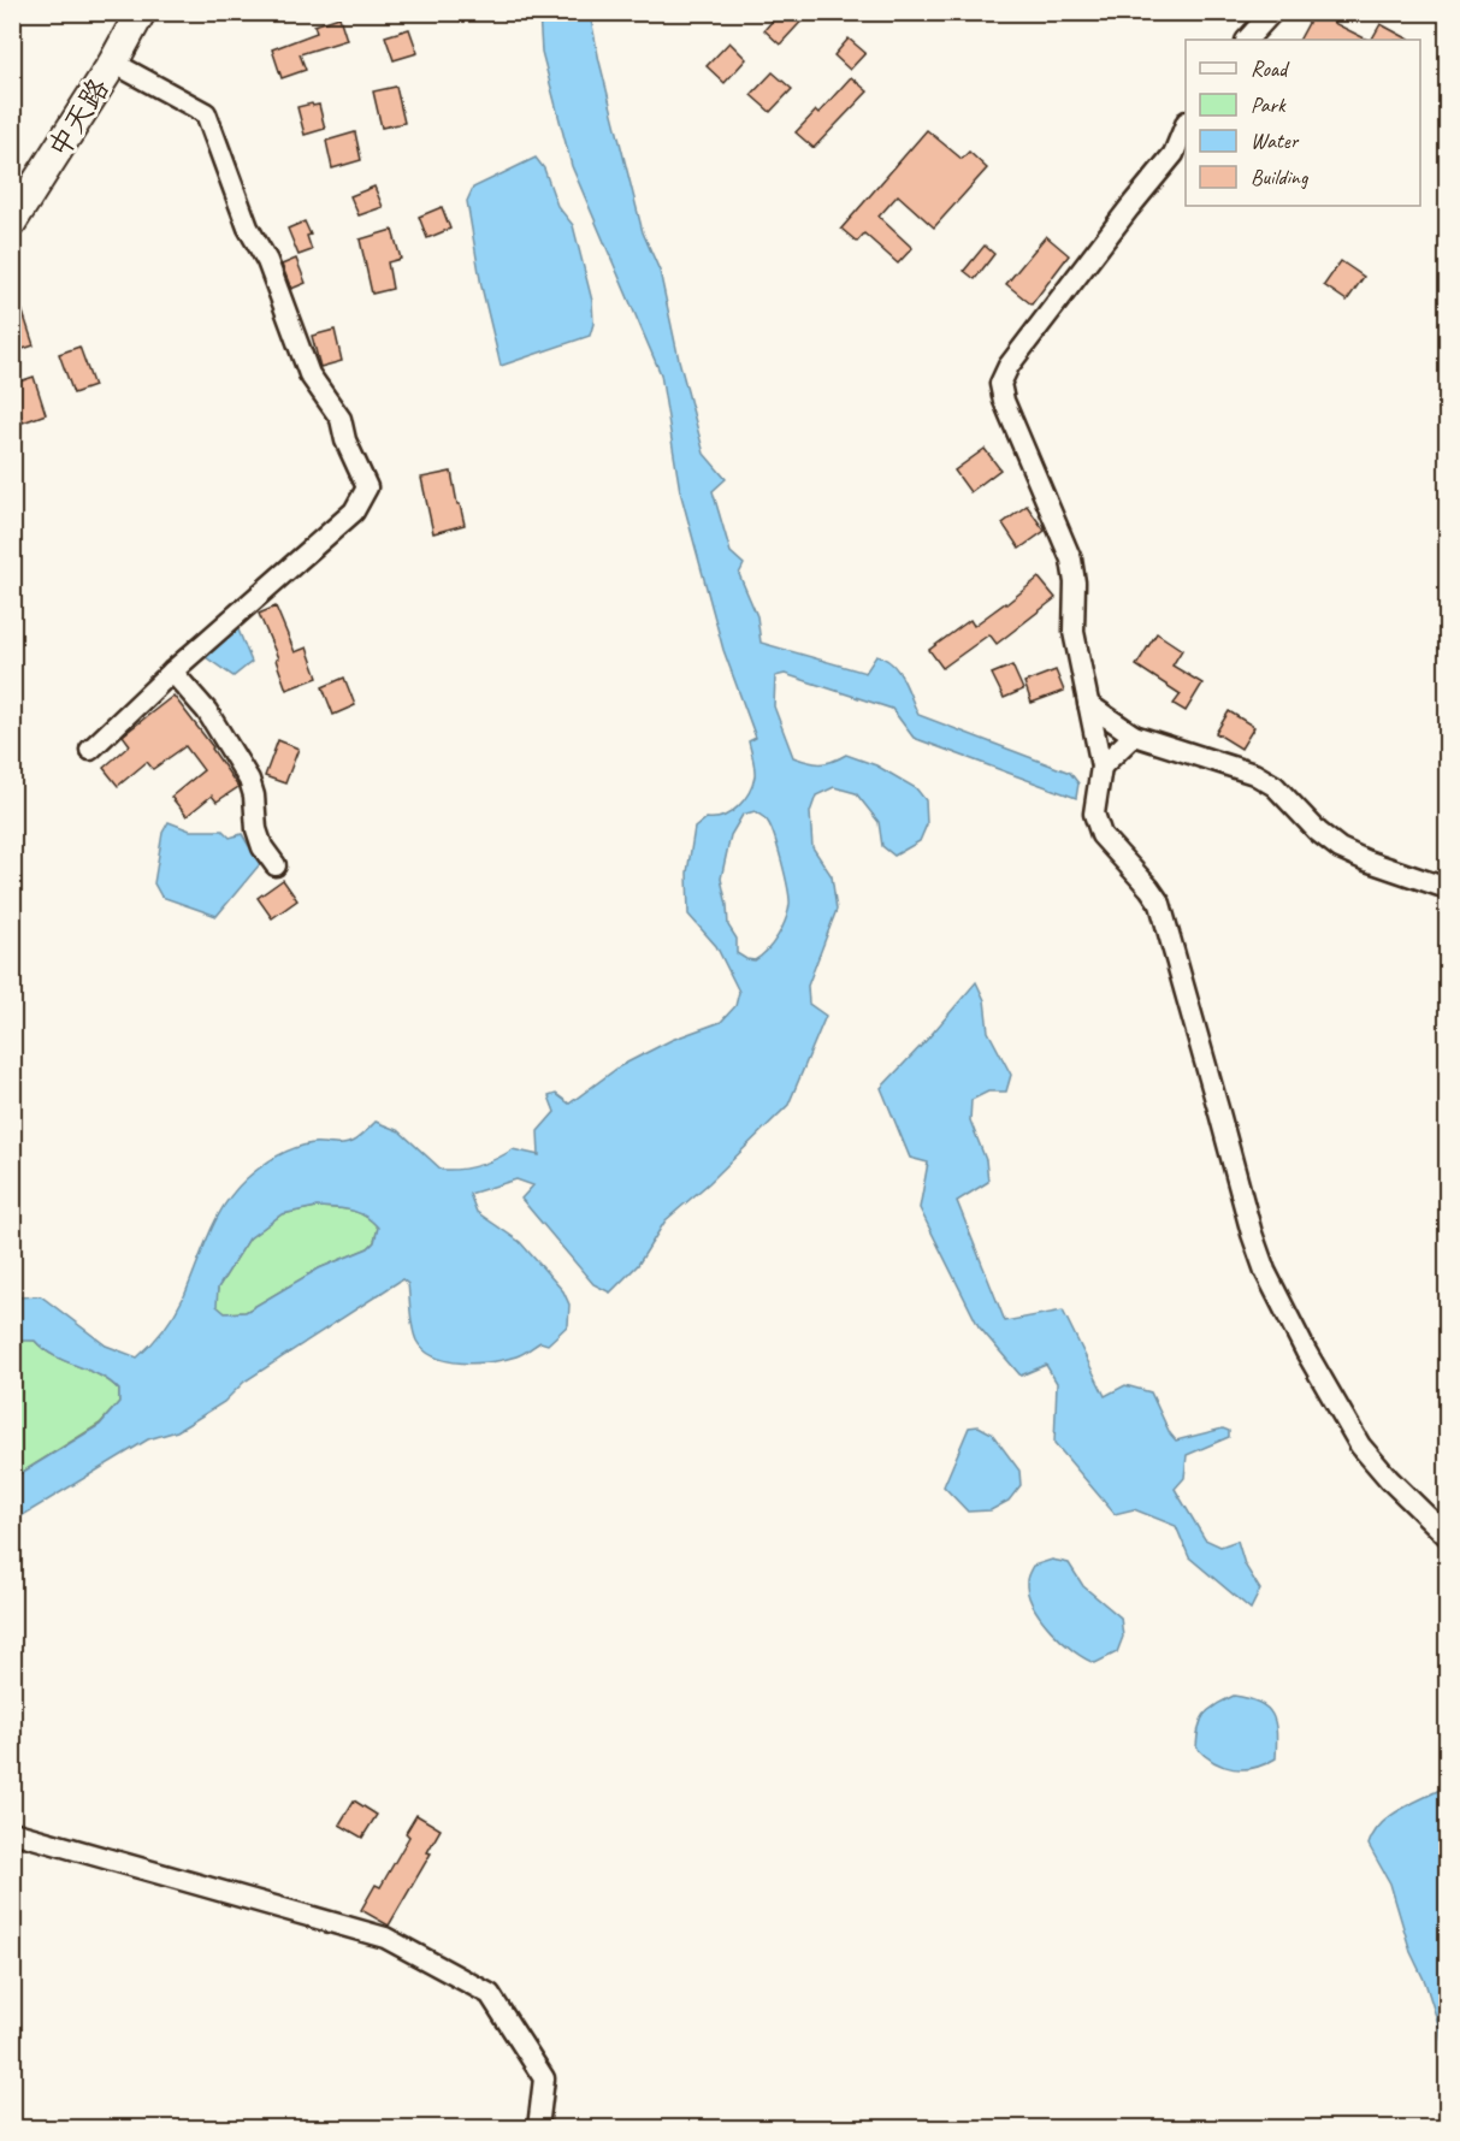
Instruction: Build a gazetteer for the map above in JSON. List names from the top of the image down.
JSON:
{
  "streets": {
    "main road": ["中天路"]
  },
  "legend": [
    "Road",
    "Park",
    "Water",
    "Building"
  ]
}
